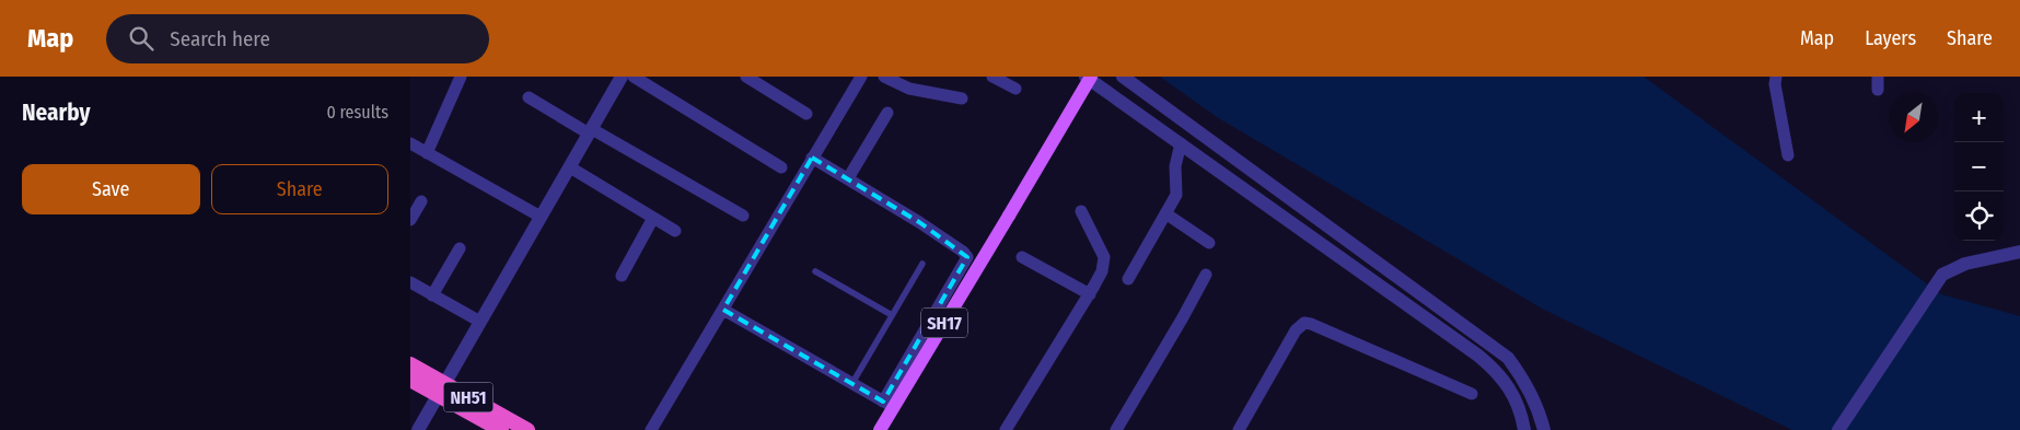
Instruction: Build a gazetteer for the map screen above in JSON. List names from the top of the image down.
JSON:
{
  "streets": {
    "highway": ["NH51"],
    "main road": ["SH17"]
  },
  "north": "bottom left",
  "page": {
    "header": "Map",
    "search": "Search here",
    "nav": ["Map", "Layers", "Share"],
    "heading": ["Nearby", "0 results"],
    "map_buttons": ["+", "−"],
    "buttons": ["Save", "Share"]
  }
}
